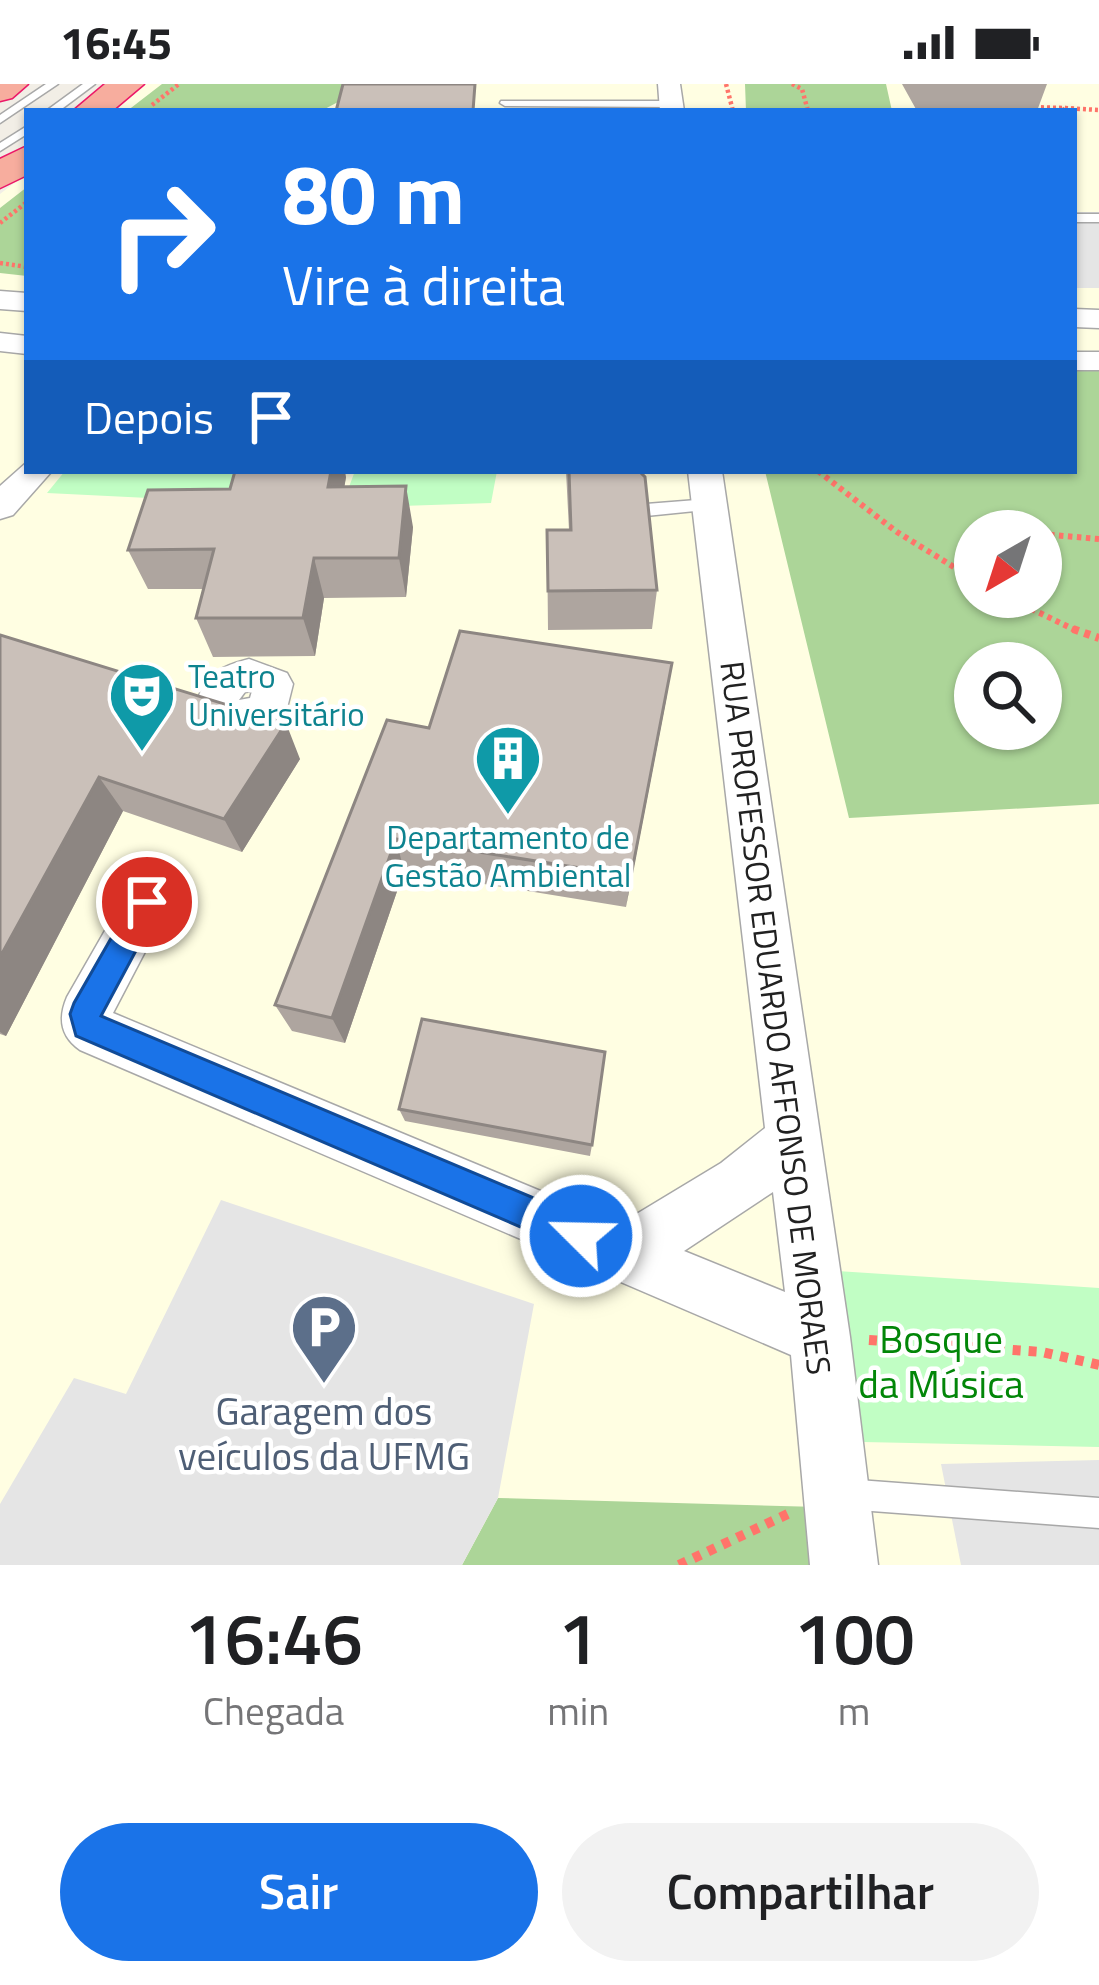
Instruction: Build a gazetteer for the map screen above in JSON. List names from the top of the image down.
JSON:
{
  "streets": {
    "street": ["RUA PROFESSOR EDUARDO AFFONSO DE MORAES"]
  },
  "parks": ["Bosque da Música"],
  "places": {
    "theatre": ["Teatro Universitário"],
    "building": ["Departamento de Gestão Ambiental"],
    "parking": ["Garagem dos veículos da UFMG"]
  },
  "north": "bottom left",
  "page": {
    "status": "16:45",
    "turn": ["80 m", "Vire à direita"],
    "then": "Depois",
    "eta": [
      "16:46",
      "Chegada",
      "1",
      "min",
      "100",
      "m"
    ],
    "buttons": ["Sair", "Compartilhar"]
  }
}
